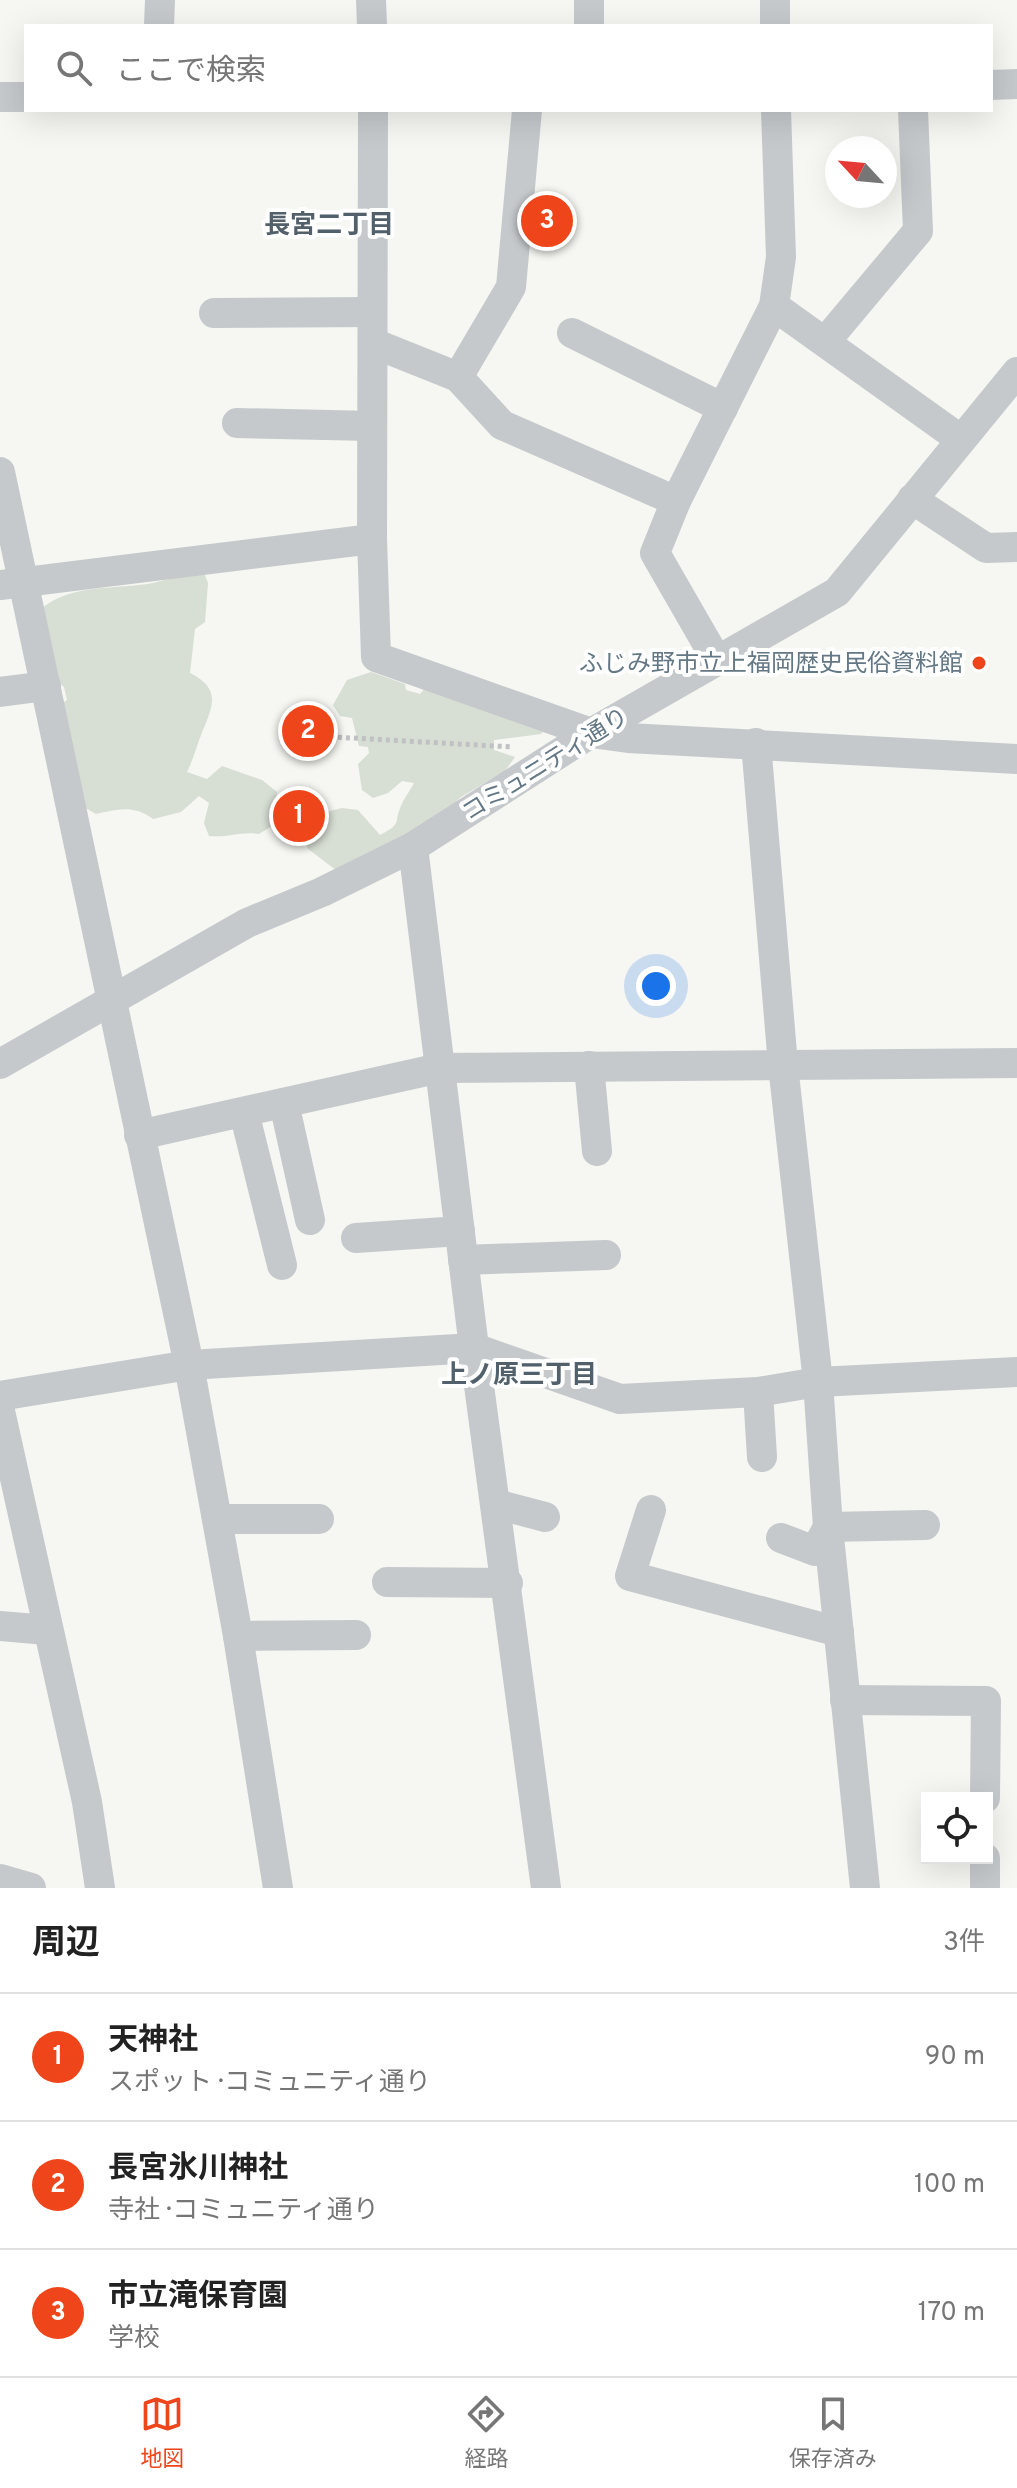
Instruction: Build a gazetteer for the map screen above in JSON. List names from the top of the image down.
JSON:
{
  "streets": {
    "street": ["コミュニティ通り"]
  },
  "districts": ["長宮二丁目", "上ノ原三丁目"],
  "places": ["ふじみ野市立上福岡歴史民俗資料館"],
  "north": "top left",
  "page": {
    "search": "ここで検索",
    "pins": ["3", "2", "1"],
    "heading": ["周辺", "3件"],
    "list": [
      {
        "mark": "1",
        "name": "天神社",
        "note": "スポット · コミュニティ通り",
        "value": "90 m"
      },
      {
        "mark": "2",
        "name": "長宮氷川神社",
        "note": "寺社 · コミュニティ通り",
        "value": "100 m"
      },
      {
        "mark": "3",
        "name": "市立滝保育園",
        "note": "学校",
        "value": "170 m"
      }
    ],
    "nav": ["地図", "経路", "保存済み"]
  }
}
